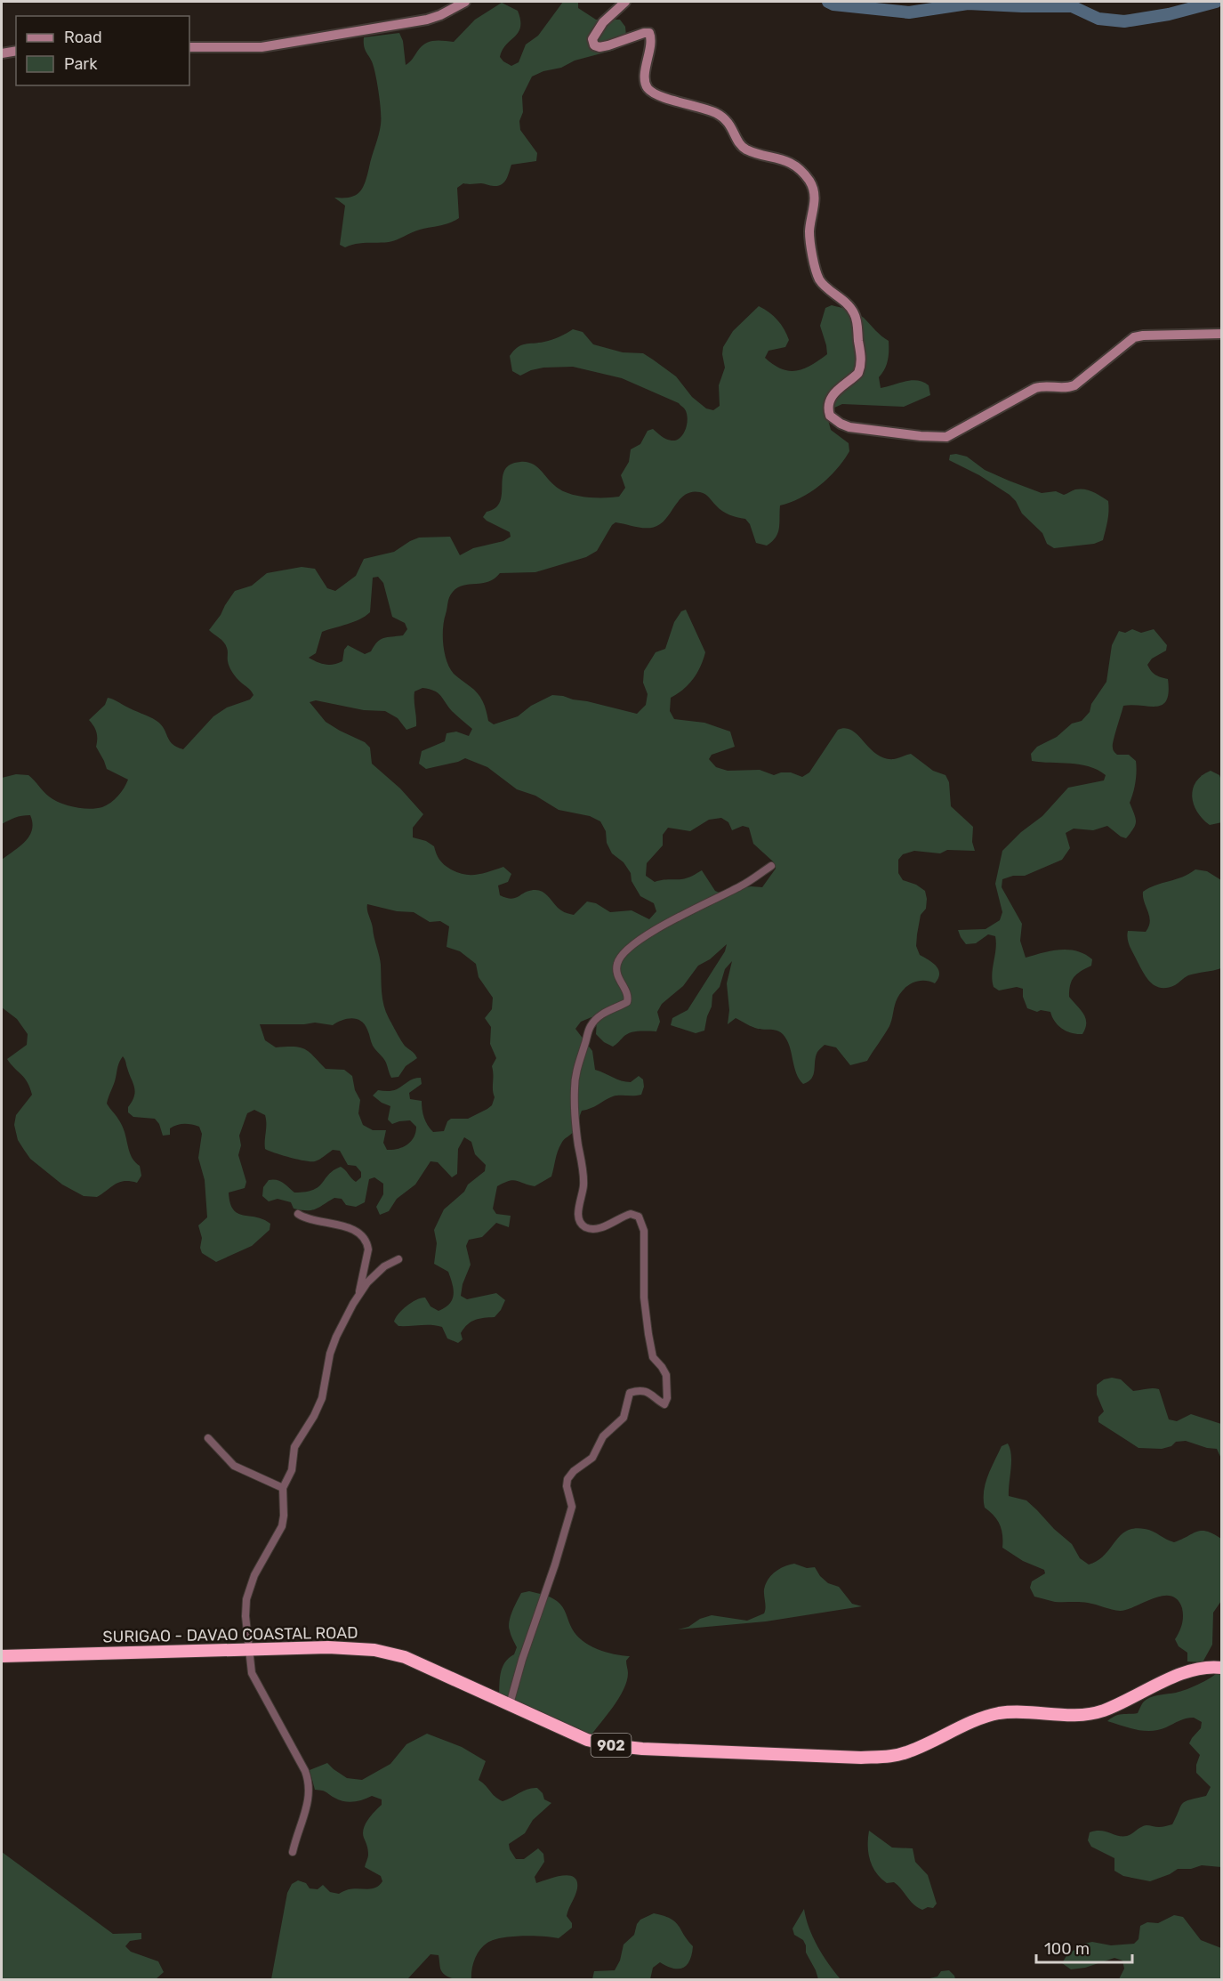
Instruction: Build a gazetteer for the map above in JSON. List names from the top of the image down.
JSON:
{
  "streets": {
    "highway": ["SURIGAO - DAVAO COASTAL ROAD", "902"]
  },
  "legend": ["Road", "Park"],
  "scale_bar": "100 m"
}
